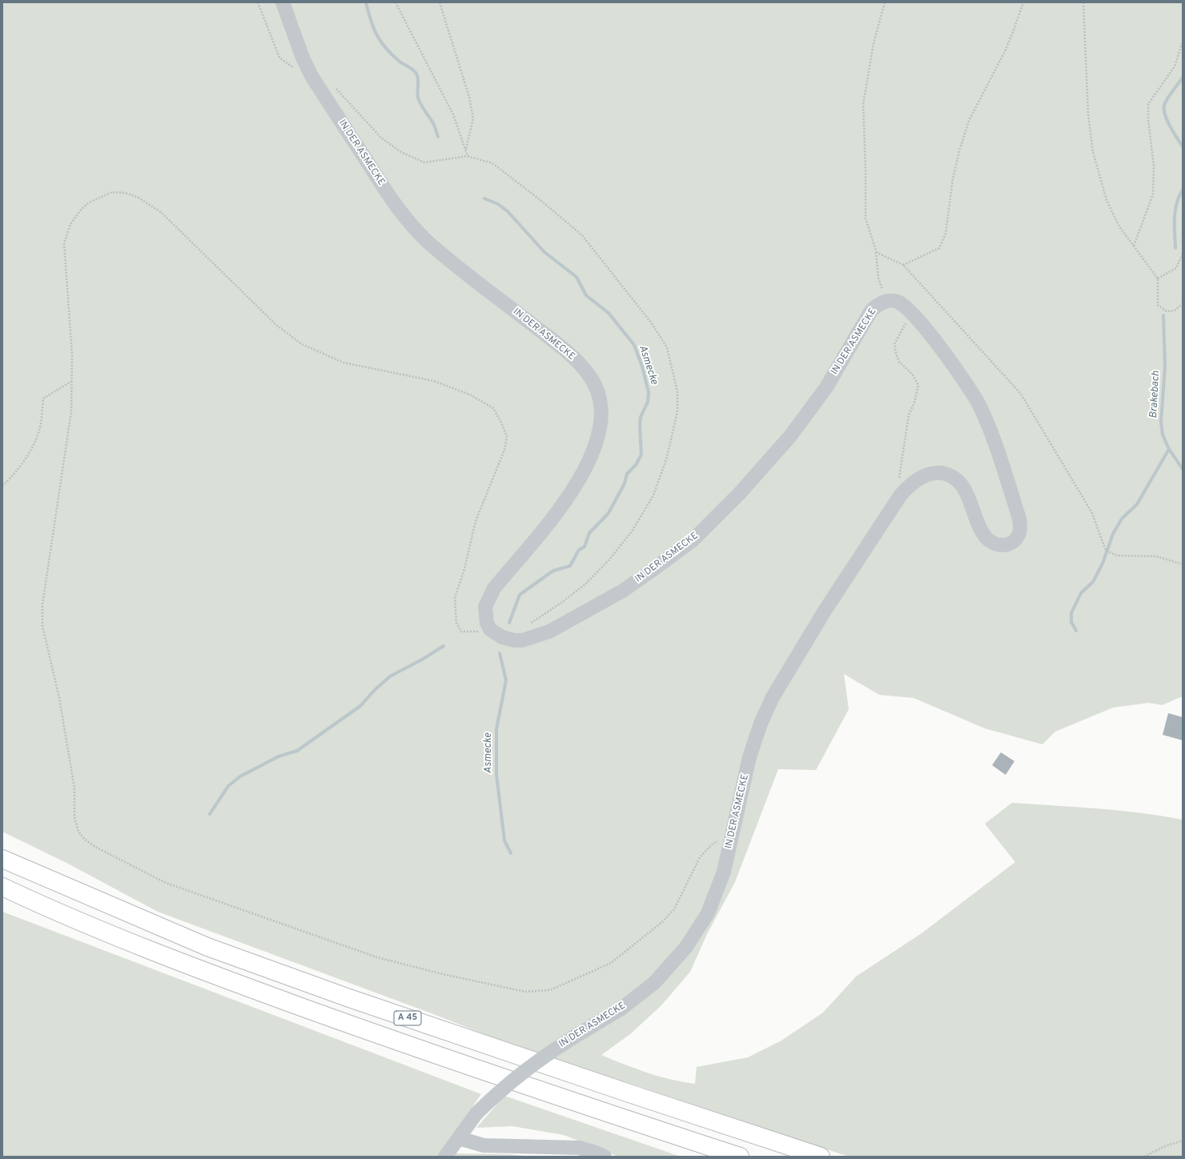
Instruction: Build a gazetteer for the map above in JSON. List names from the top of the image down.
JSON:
{
  "streets": {
    "highway": ["A 45"],
    "street": ["IN DER ASMECKE"]
  },
  "water": ["Asmecke", "Brakebach"]
}
